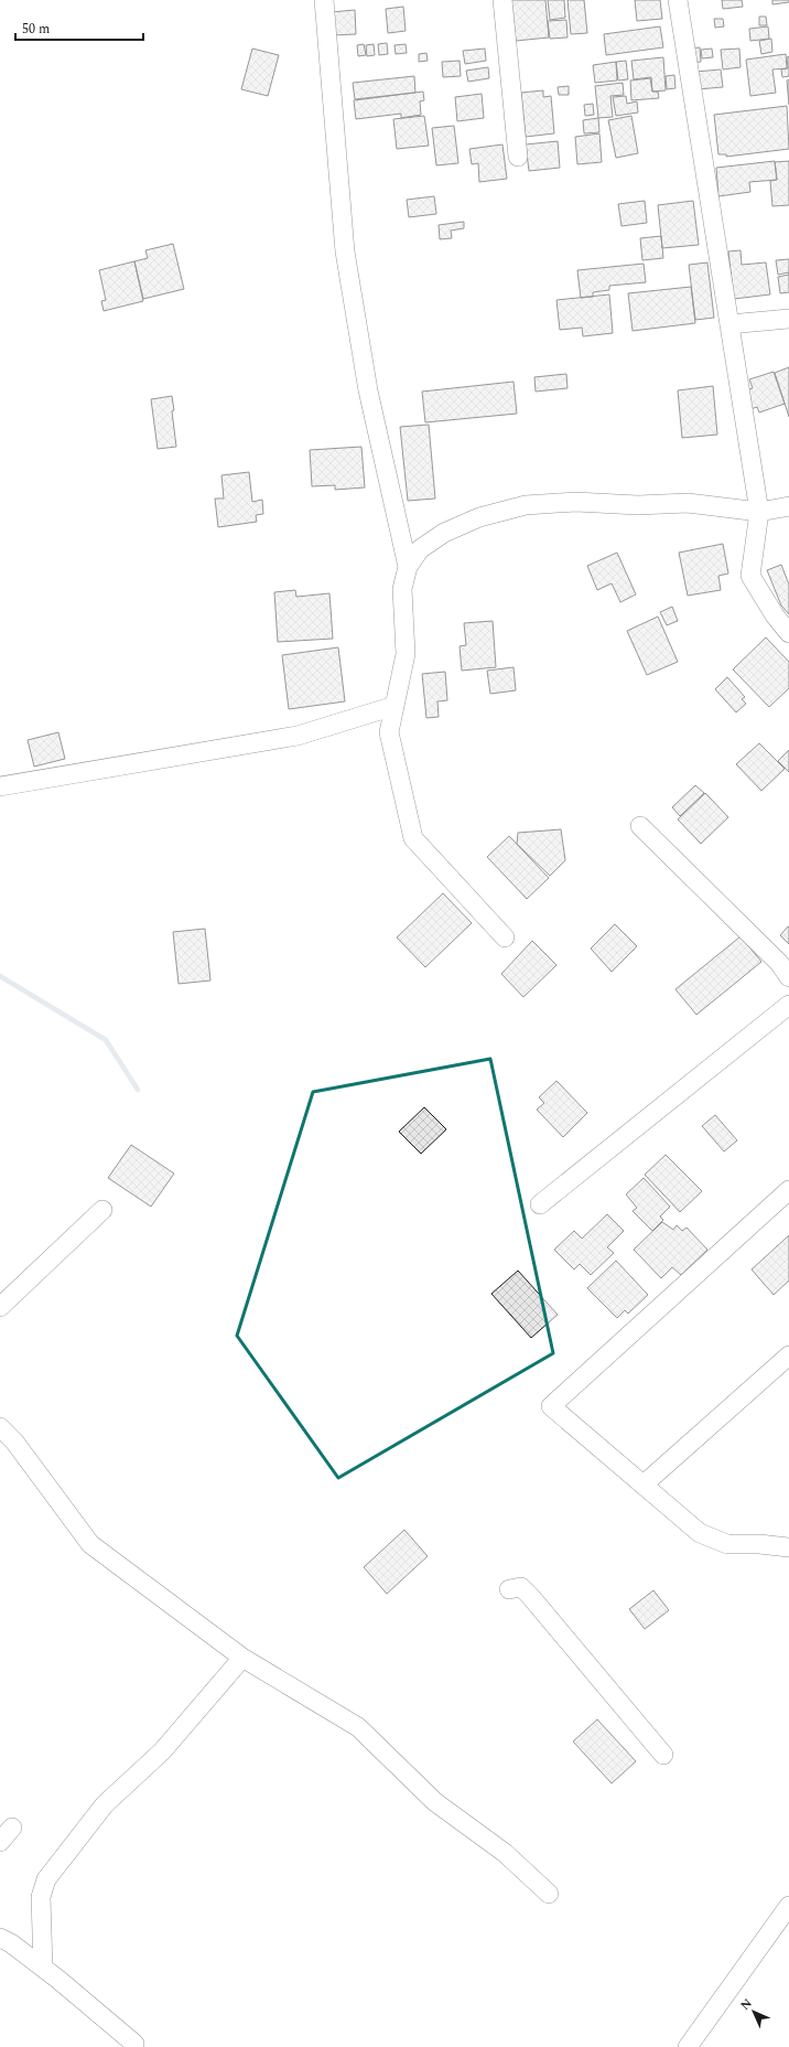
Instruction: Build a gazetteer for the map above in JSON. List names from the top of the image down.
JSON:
{
  "scale_bar": "50 m",
  "north": "top left"
}
